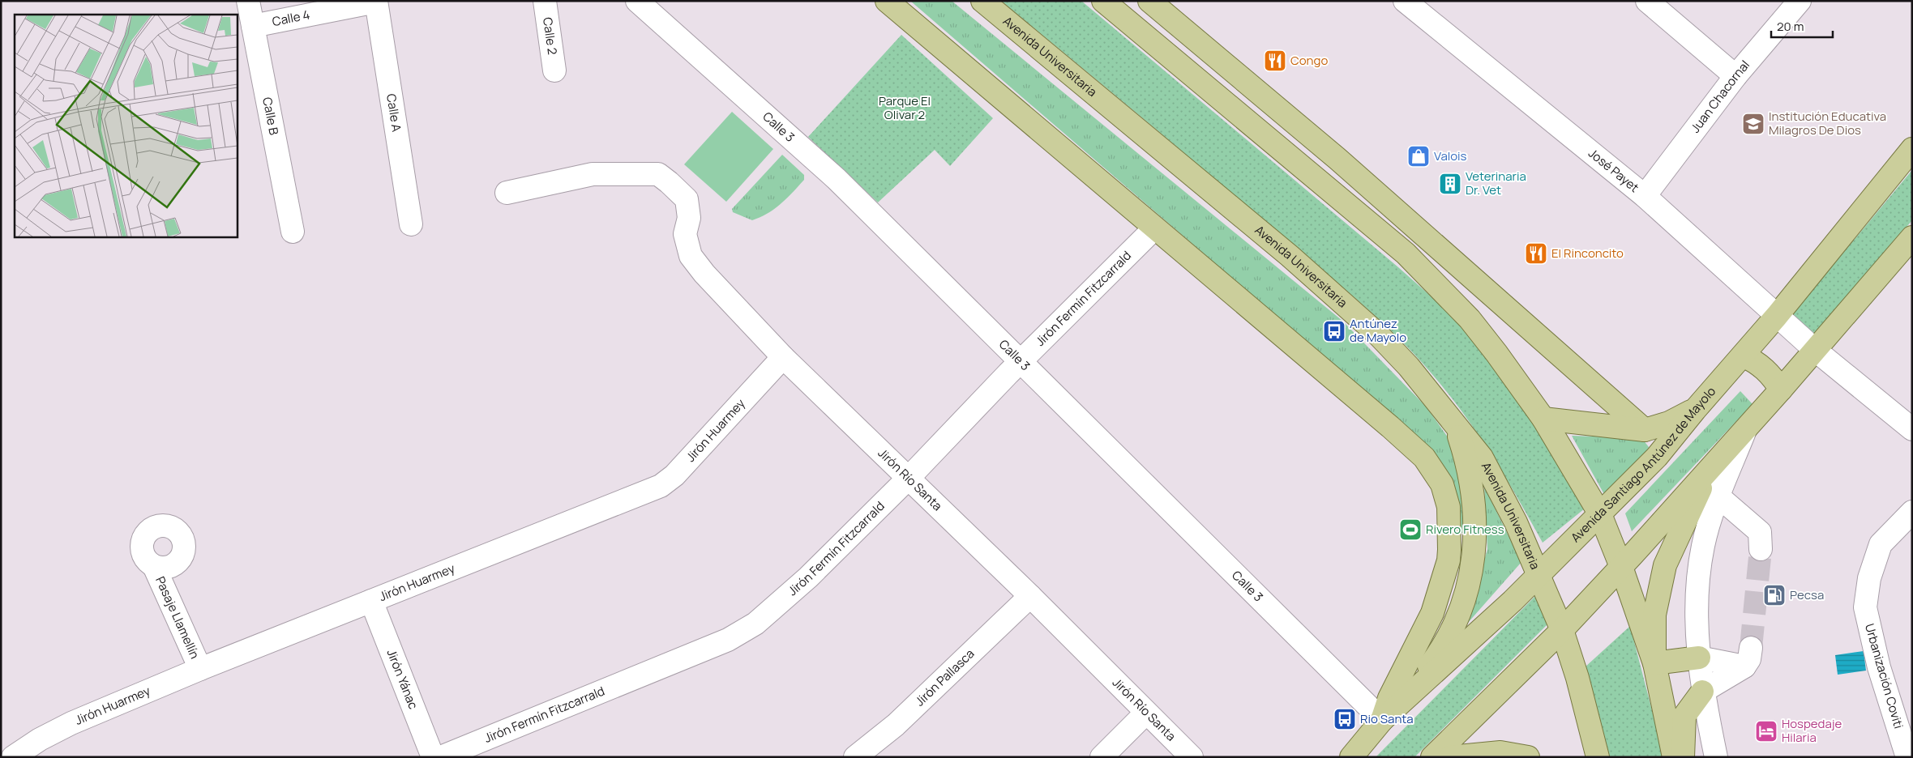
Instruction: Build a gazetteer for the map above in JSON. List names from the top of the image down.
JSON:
{
  "streets": {
    "main road": ["Avenida Universitaria", "Avenida Santiago Antúnez de Mayolo"],
    "street": [
      "Calle 4",
      "Calle 2",
      "Juan Chacornal",
      "Calle A",
      "Calle B",
      "Calle 3",
      "José Payet",
      "Jirón Fermín Fitzcarrald",
      "Jirón Huarmey",
      "Jirón Río Santa",
      "Pasaje Llamellín",
      "Urbanización Coviti",
      "Jirón Pallasca",
      "Jirón Yánac"
    ]
  },
  "crossings": [
    ["Calle 4", "Calle A"],
    ["Calle 4", "Calle B"],
    ["Avenida Universitaria", "Avenida Santiago Antúnez de Mayolo"],
    ["Juan Chacornal", "José Payet"],
    ["Calle 3", "Jirón Fermín Fitzcarrald"],
    ["Calle 3", "Avenida Santiago Antúnez de Mayolo"],
    ["José Payet", "Avenida Santiago Antúnez de Mayolo"],
    ["Jirón Fermín Fitzcarrald", "Jirón Río Santa"],
    ["Jirón Huarmey", "Jirón Río Santa"],
    ["Jirón Huarmey", "Pasaje Llamellín"],
    ["Jirón Huarmey", "Jirón Yánac"],
    ["Jirón Río Santa", "Jirón Pallasca"]
  ],
  "parks": ["Parque El Olivar 2"],
  "places": {
    "restaurant": ["Congo", "El Rinconcito"],
    "school or university": ["Institución Educativa Milagros De Dios"],
    "shop": ["Valois"],
    "building": ["Veterinaria Dr. Vet"],
    "bus stop": ["Antúnez de Mayolo", "Rio Santa"],
    "sports": ["Rivero Fitness"],
    "fuel station": ["Pecsa"],
    "hotel": ["Hospedaje Hilaria"]
  },
  "scale_bar": "20 m"
}
